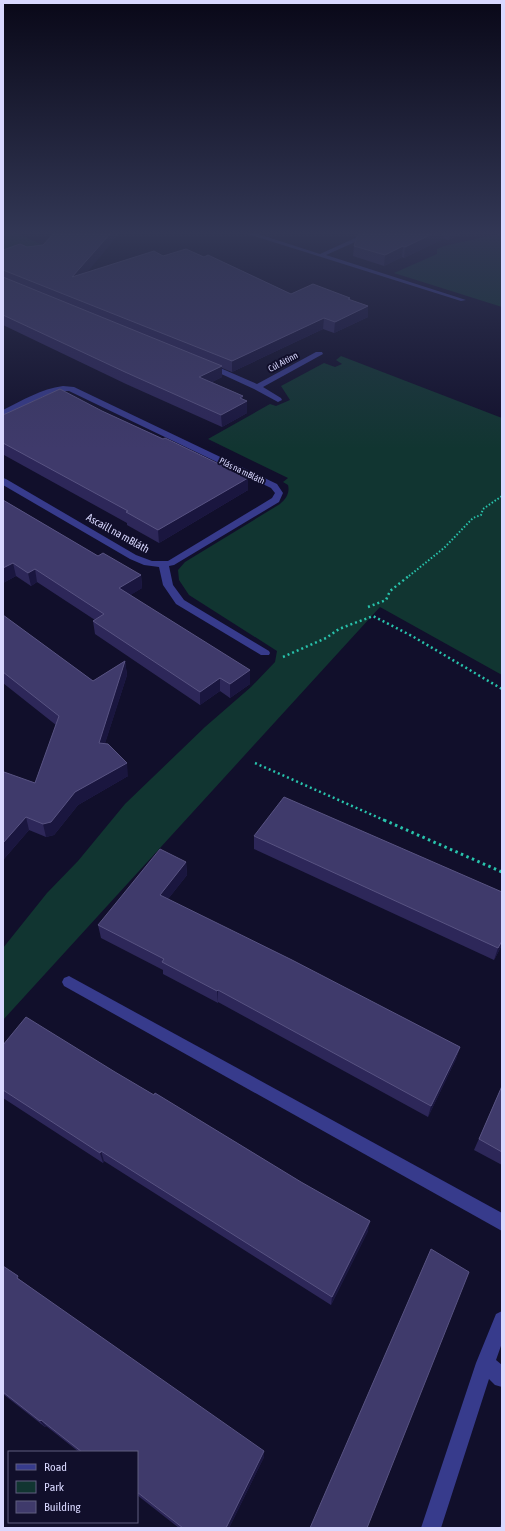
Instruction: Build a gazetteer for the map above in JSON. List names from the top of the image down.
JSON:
{
  "streets": {
    "street": ["Cúl Aitinn", "Plás na mBláth", "Ascaill na mBláth"]
  },
  "crossings": [
    ["Plás na mBláth", "Ascaill na mBláth"]
  ],
  "legend": ["Road", "Park", "Building"]
}
